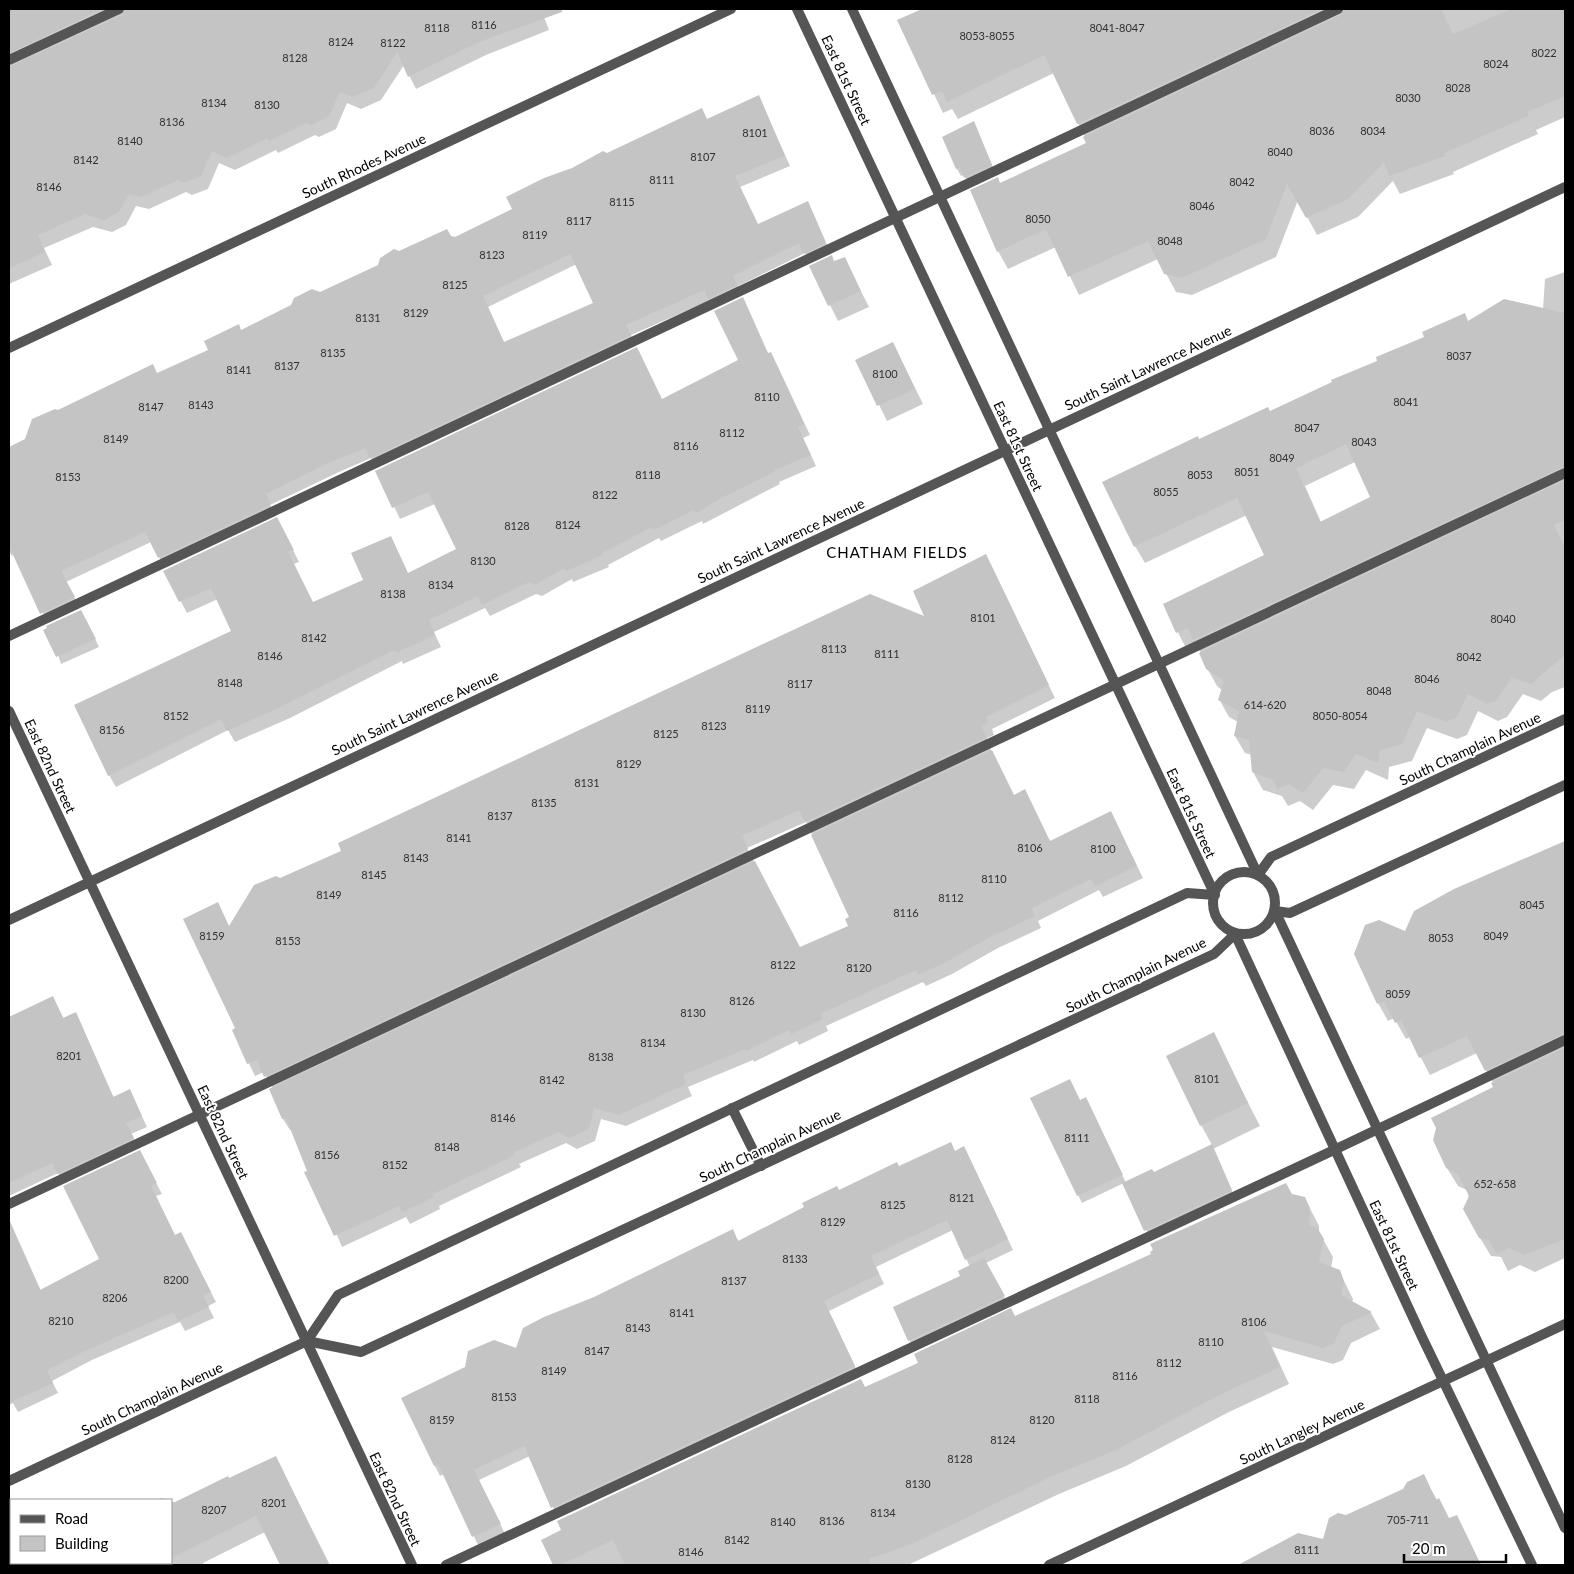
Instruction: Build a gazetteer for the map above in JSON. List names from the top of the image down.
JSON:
{
  "streets": {
    "street": [
      "East 81st Street",
      "South Rhodes Avenue",
      "South Saint Lawrence Avenue",
      "South Champlain Avenue",
      "East 82nd Street",
      "South Langley Avenue"
    ]
  },
  "crossings": [
    ["East 81st Street", "South Saint Lawrence Avenue"],
    ["East 81st Street", "South Champlain Avenue"],
    ["East 81st Street", "South Langley Avenue"],
    ["South Saint Lawrence Avenue", "East 82nd Street"],
    ["South Champlain Avenue", "East 82nd Street"]
  ],
  "districts": ["CHATHAM FIELDS"],
  "house_numbers": [
    "8116",
    "8118",
    "8041-8047",
    "8053-8055",
    "8124",
    "8122",
    "8022",
    "8128",
    "8024",
    "8028",
    "8030",
    "8134",
    "8130",
    "8136",
    "8036",
    "8034",
    "8101",
    "8140",
    "8040",
    "8107",
    "8142",
    "8111",
    "8042",
    "8146",
    "8115",
    "8046",
    "8050",
    "8117",
    "8119",
    "8048",
    "8123",
    "8125",
    "8129",
    "8131",
    "8135",
    "8037",
    "8137",
    "8141",
    "8100",
    "8110",
    "8041",
    "8143",
    "8147",
    "8047",
    "8112",
    "8149",
    "8043",
    "8116",
    "8049",
    "8051",
    "8118",
    "8053",
    "8153",
    "8055",
    "8122",
    "8124",
    "8128",
    "8130",
    "8134",
    "8138",
    "8101",
    "8040",
    "8142",
    "8113",
    "8111",
    "8146",
    "8042",
    "8046",
    "8148",
    "8117",
    "8048",
    "614-620",
    "8119",
    "8152",
    "8050-8054",
    "8123",
    "8156",
    "8125",
    "8129",
    "8131",
    "8135",
    "8137",
    "8141",
    "8106",
    "8100",
    "8143",
    "8145",
    "8110",
    "8149",
    "8112",
    "8045",
    "8116",
    "8159",
    "8049",
    "8053",
    "8153",
    "8122",
    "8120",
    "8059",
    "8126",
    "8130",
    "8134",
    "8201",
    "8138",
    "8101",
    "8142",
    "8146",
    "8111",
    "8148",
    "8156",
    "8152",
    "652-658",
    "8121",
    "8125",
    "8129",
    "8133",
    "8200",
    "8137",
    "8206",
    "8141",
    "8210",
    "8106",
    "8143",
    "8110",
    "8147",
    "8112",
    "8149",
    "8116",
    "8153",
    "8118",
    "8159",
    "8120",
    "8124",
    "8128",
    "8130",
    "8201",
    "8207",
    "8134",
    "705-711",
    "8136",
    "8140",
    "8142",
    "8111",
    "8146"
  ],
  "legend": ["Road", "Building"],
  "scale_bar": "20 m"
}
